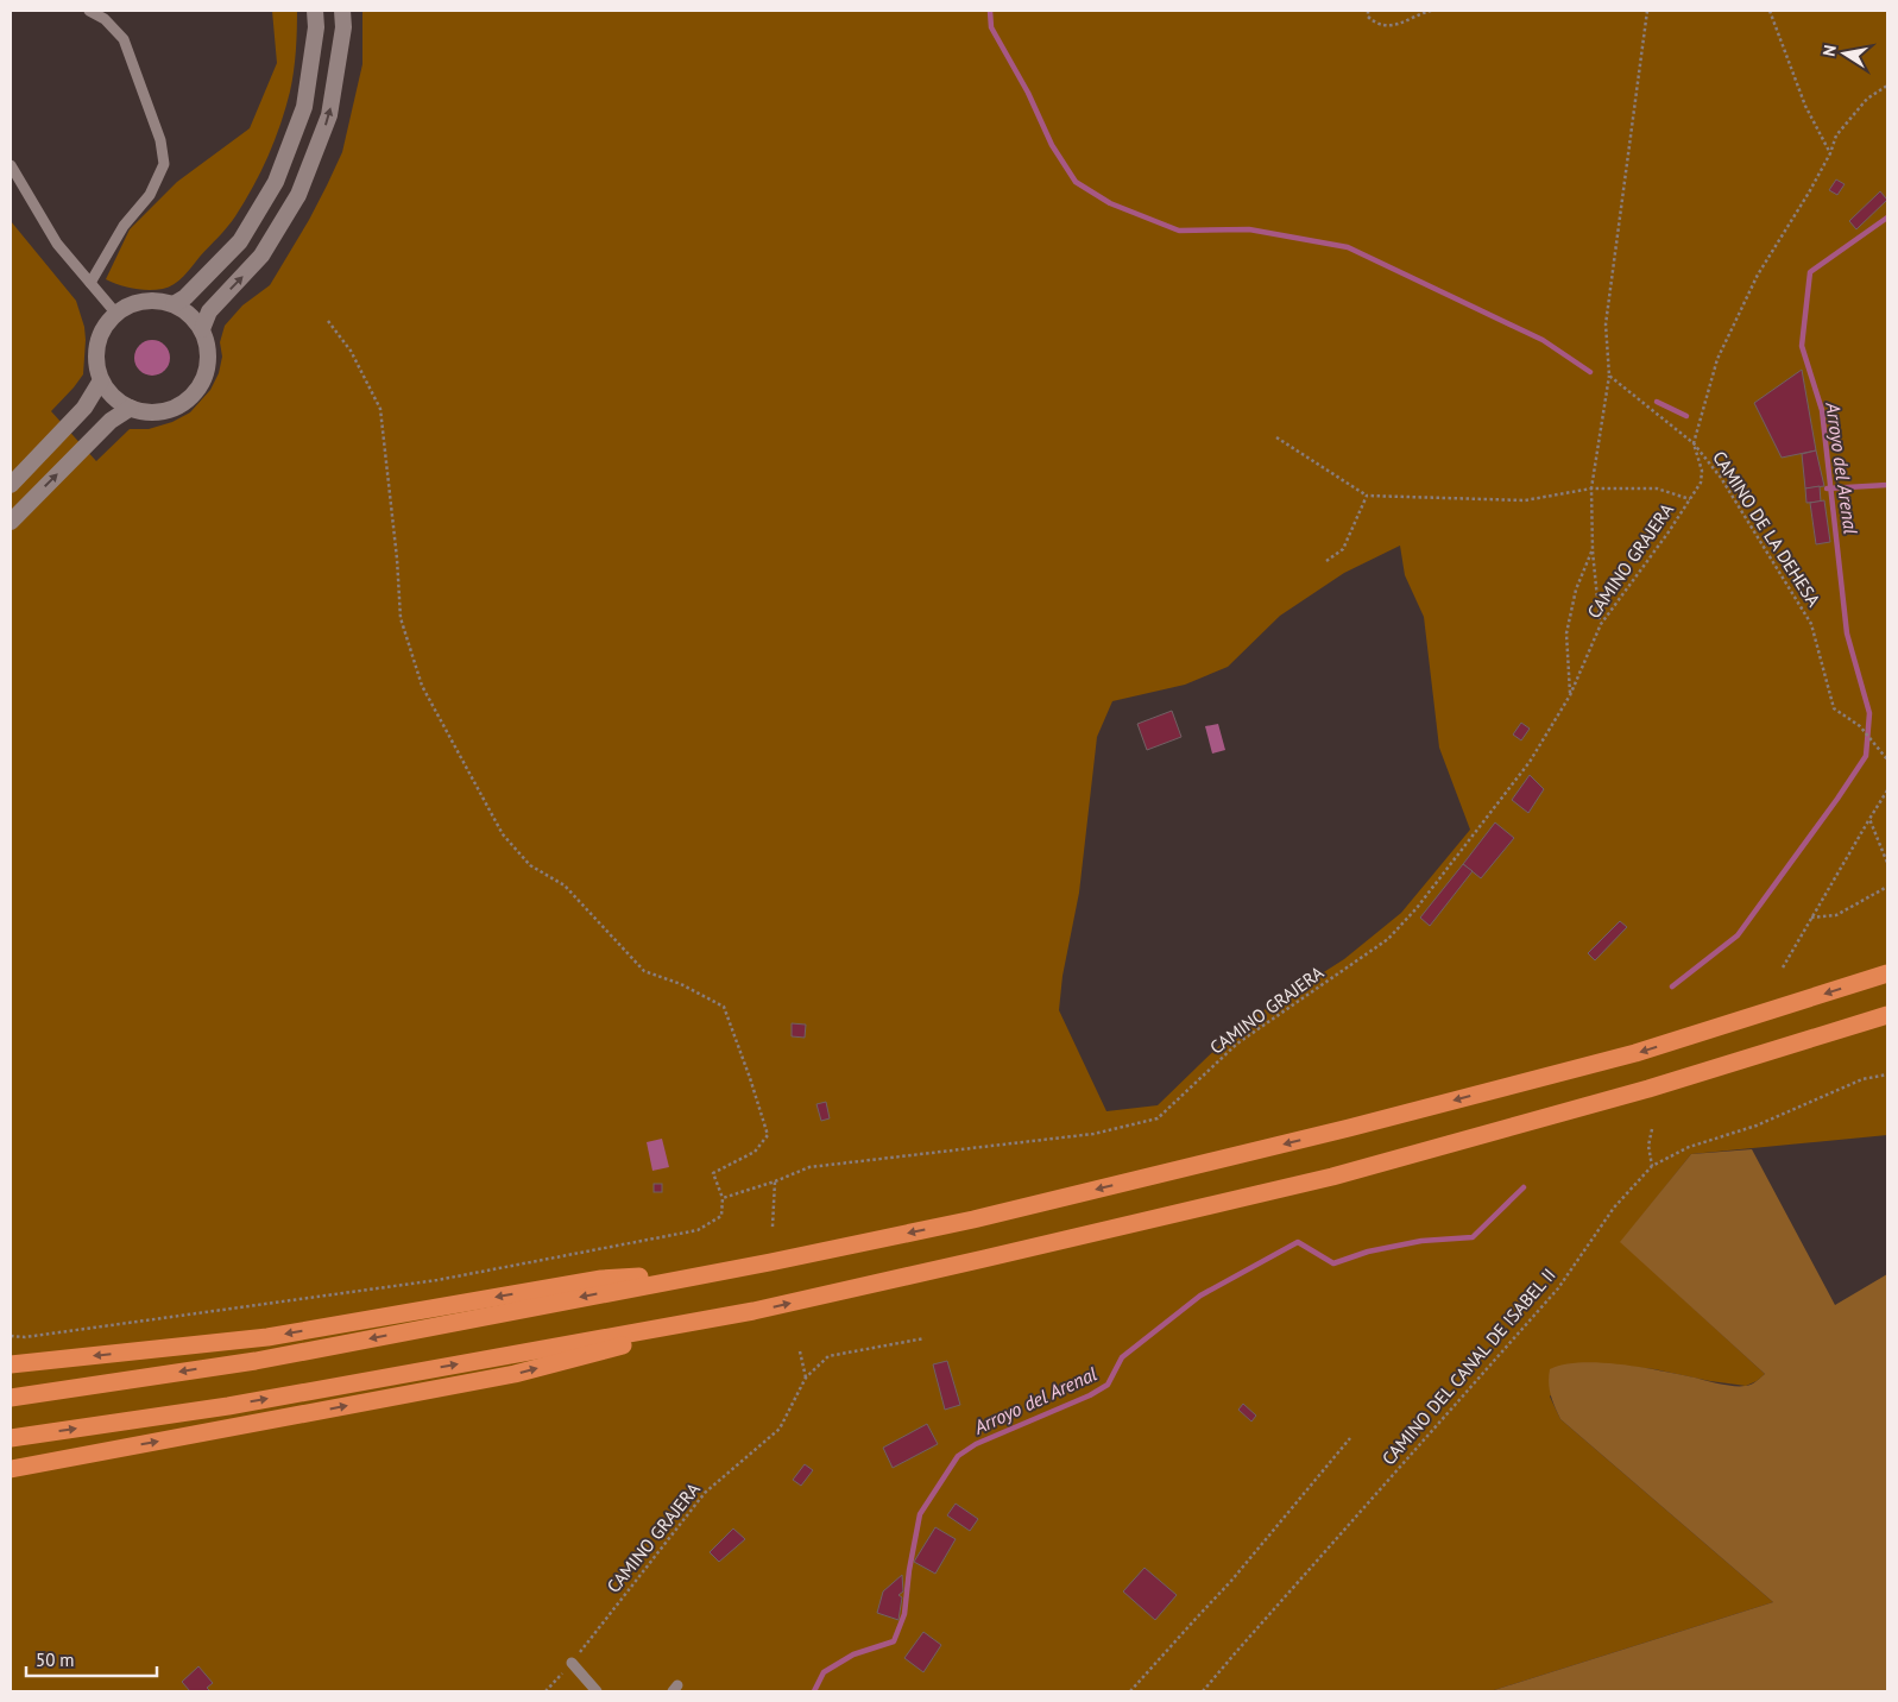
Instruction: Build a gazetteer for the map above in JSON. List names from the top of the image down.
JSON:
{
  "streets": {
    "path": ["CAMINO DE LA DEHESA", "CAMINO GRAJERA", "CAMINO DEL CANAL DE ISABEL II"]
  },
  "crossings": [
    ["CAMINO DE LA DEHESA", "CAMINO GRAJERA"]
  ],
  "water": ["Arroyo del Arenal"],
  "scale_bar": "50 m",
  "north": "left"
}
